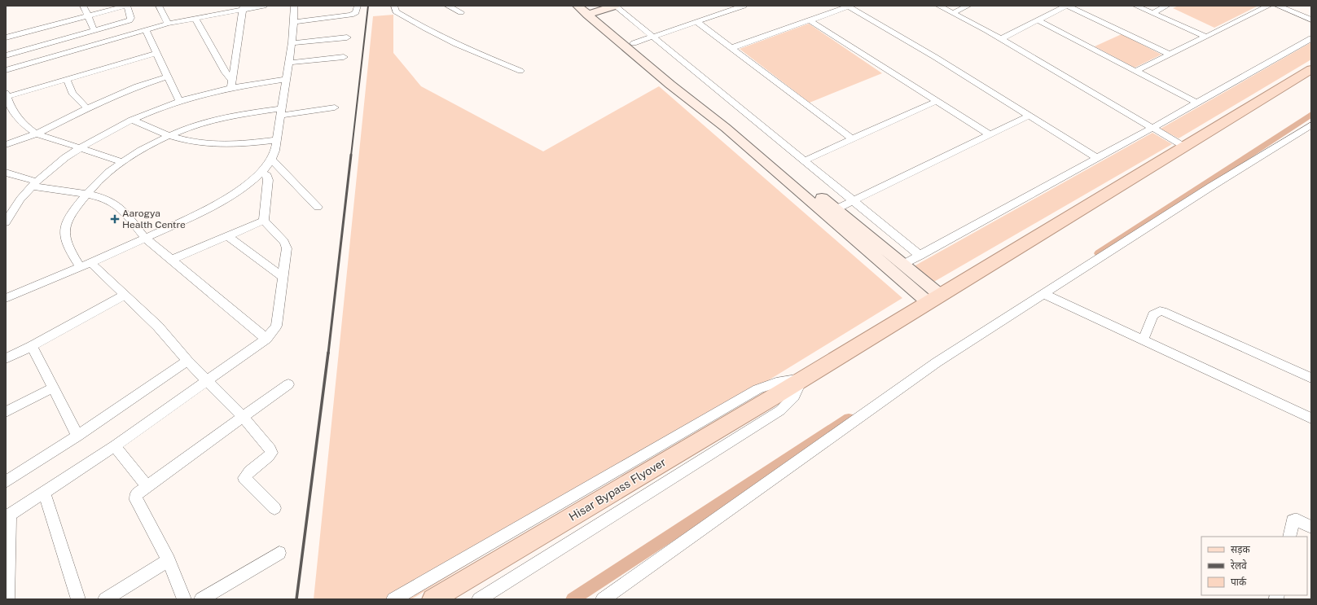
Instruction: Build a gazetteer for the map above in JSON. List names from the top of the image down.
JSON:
{
  "streets": {
    "main road": ["Hisar Bypass Flyover"]
  },
  "places": {
    "health": ["Aarogya Health Centre"]
  },
  "legend": ["सड़क", "रेलवे", "पार्क"]
}
